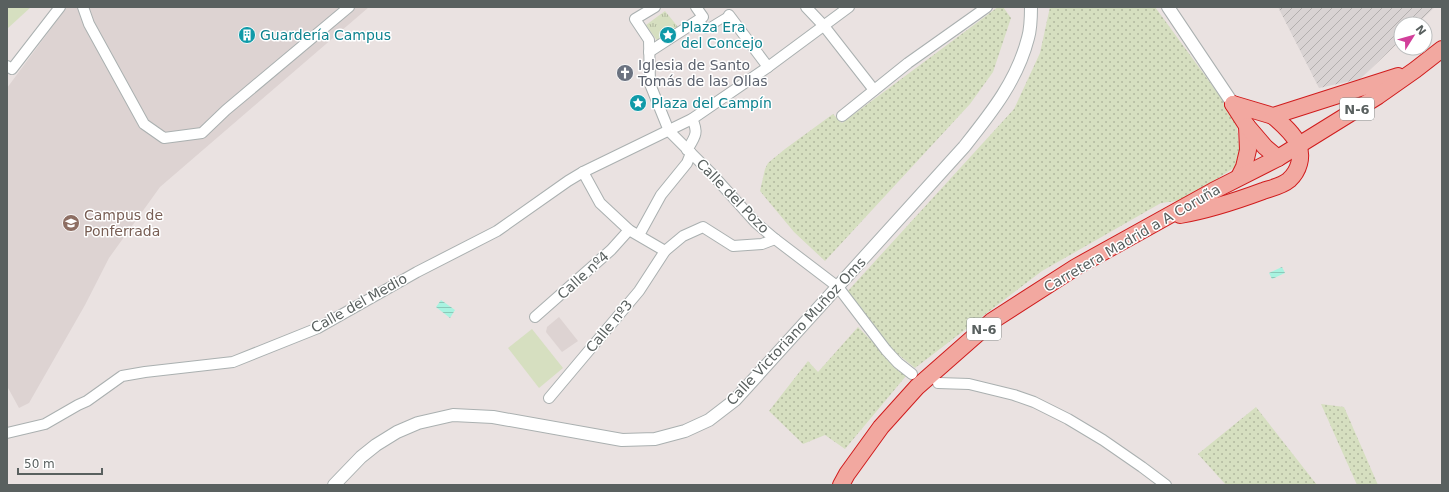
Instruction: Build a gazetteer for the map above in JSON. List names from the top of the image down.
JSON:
{
  "streets": {
    "highway": ["N-6", "Carretera Madrid a A Coruña"],
    "street": [
      "Calle del Pozo",
      "Calle nº4",
      "Calle del Medio",
      "Calle nº3",
      "Calle Victoriano Muñoz Oms"
    ]
  },
  "crossings": [
    ["Calle del Pozo", "Calle del Medio"],
    ["Calle del Pozo", "Calle nº3"],
    ["Calle del Pozo", "Calle Victoriano Muñoz Oms"]
  ],
  "places": {
    "building": ["Guardería Campus"],
    "place": ["Plaza Era del Concejo", "Plaza del Campín"],
    "church": ["Iglesia de Santo Tomás de las Ollas"],
    "school or university": ["Campus de Ponferrada"]
  },
  "scale_bar": "50 m",
  "north": "top right"
}
